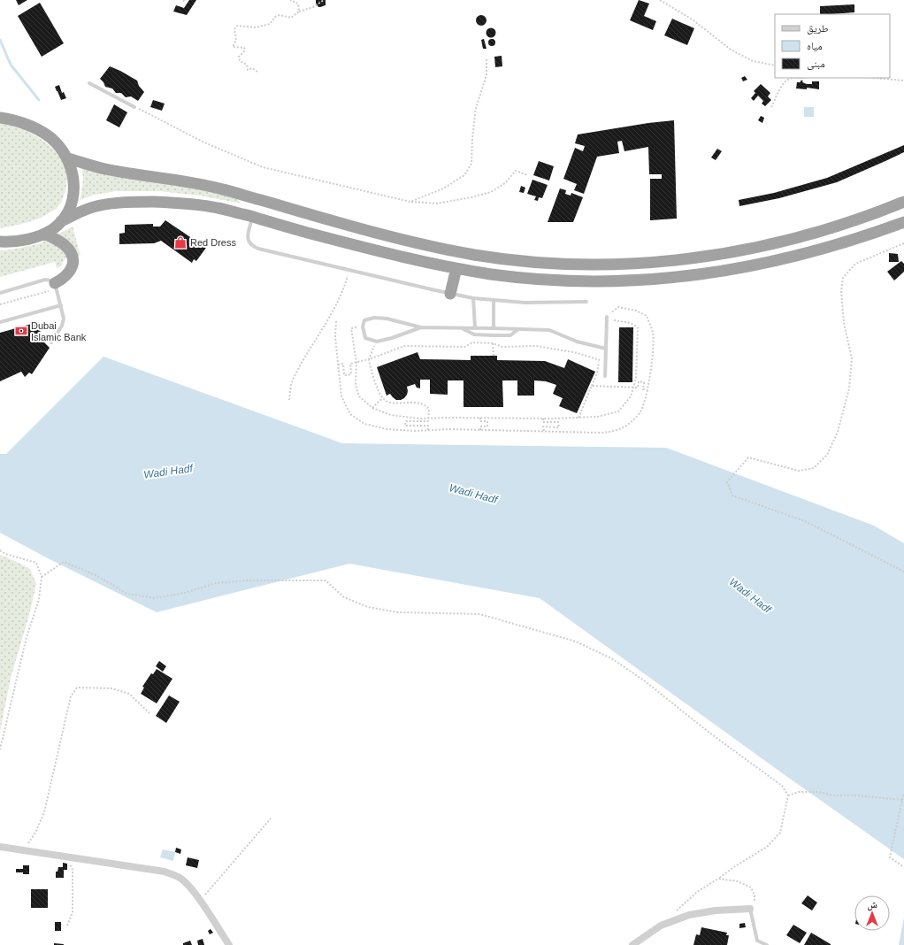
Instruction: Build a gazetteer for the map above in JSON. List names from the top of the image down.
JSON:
{
  "water": ["Wadi Hadf"],
  "places": {
    "shop": ["Red Dress"],
    "bank": ["Dubai Islamic Bank"]
  },
  "legend": ["طريق", "مياه", "مبنى"],
  "north": "top"
}
